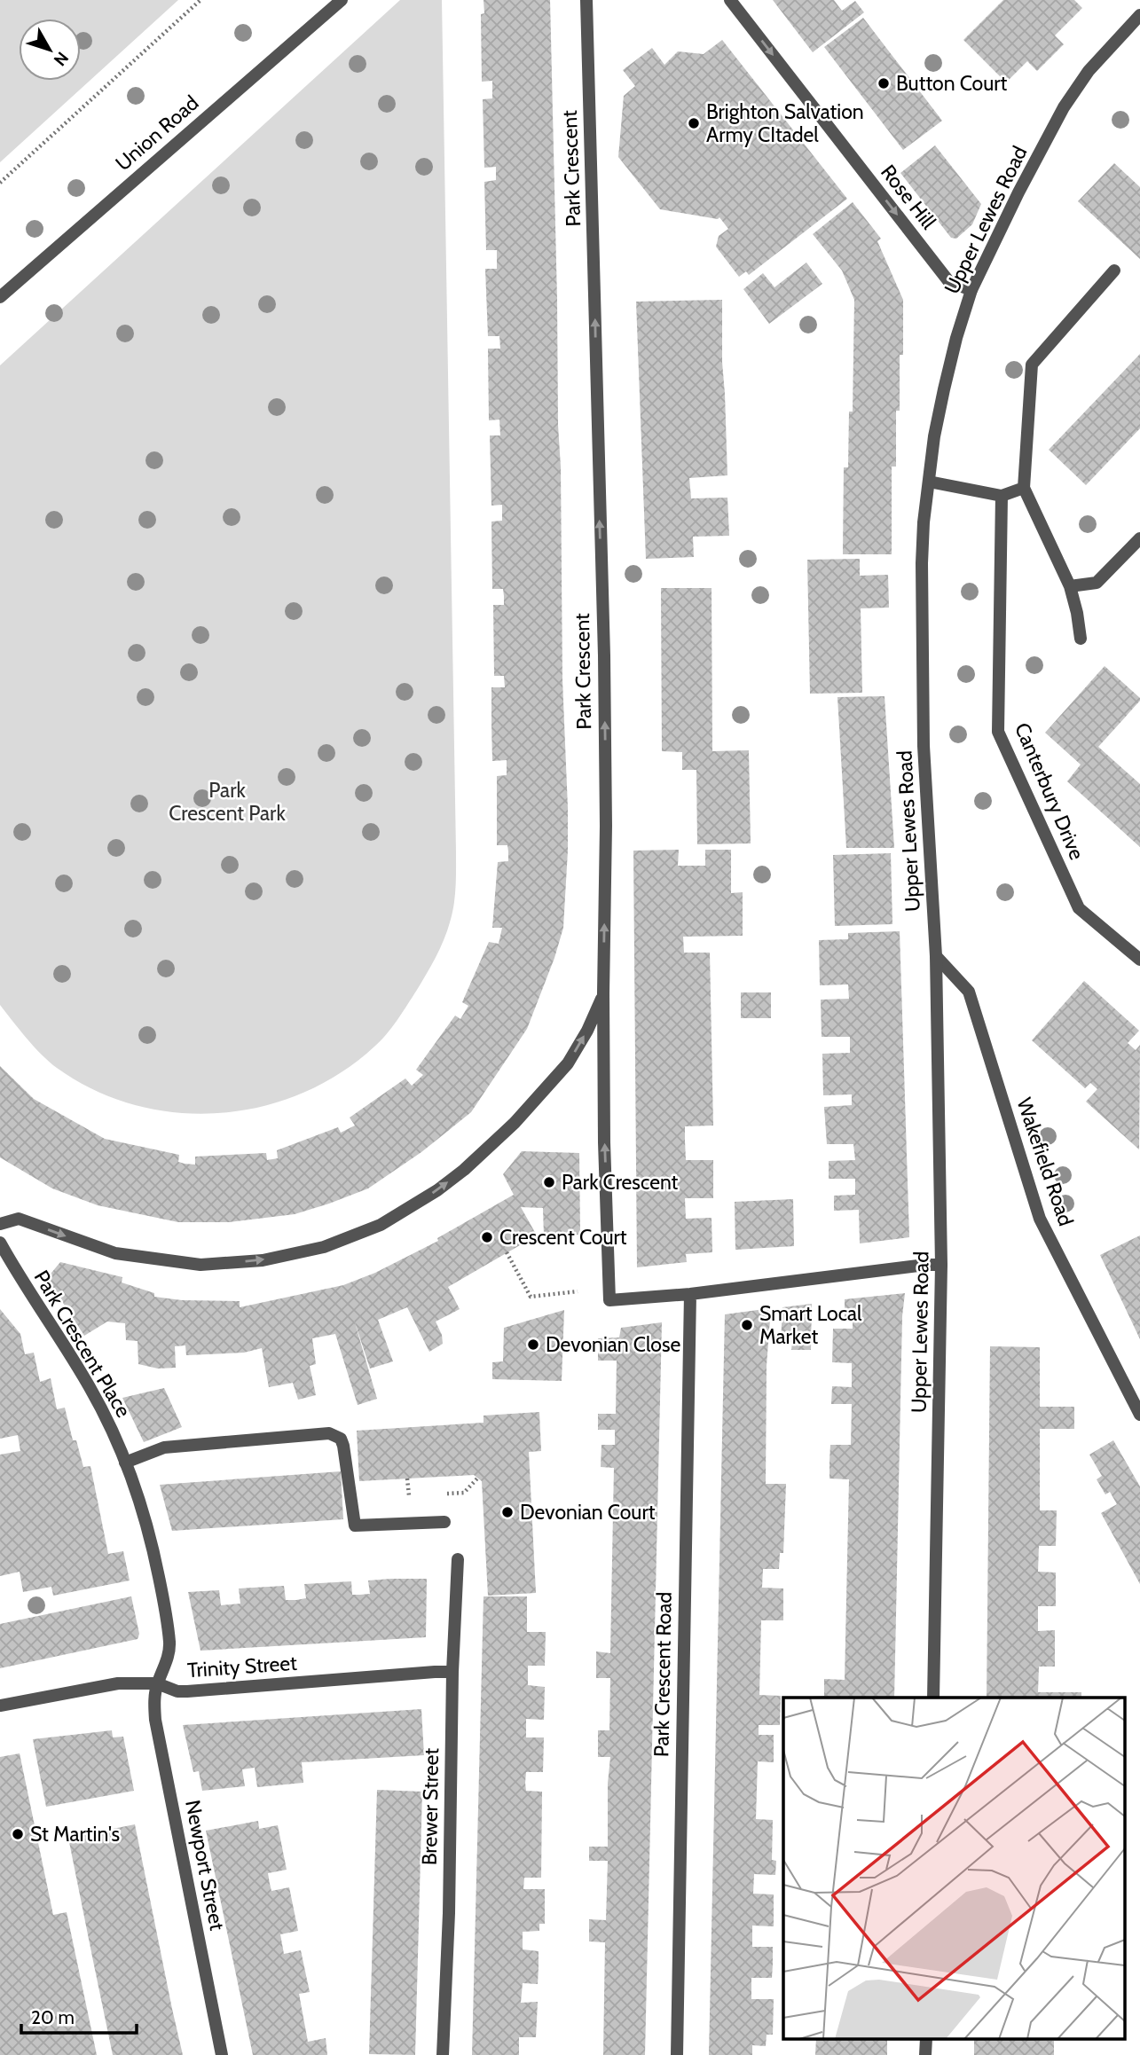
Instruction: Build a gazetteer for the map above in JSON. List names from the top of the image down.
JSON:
{
  "streets": {
    "street": [
      "Union Road",
      "Park Crescent",
      "Rose Hill",
      "Upper Lewes Road",
      "Canterbury Drive",
      "Wakefield Road",
      "Park Crescent Place",
      "Trinity Street",
      "Park Crescent Road",
      "Brewer Street",
      "Newport Street"
    ]
  },
  "crossings": [
    ["Rose Hill", "Upper Lewes Road"],
    ["Upper Lewes Road", "Wakefield Road"],
    ["Park Crescent Place", "Trinity Street"],
    ["Park Crescent Place", "Newport Street"],
    ["Trinity Street", "Brewer Street"],
    ["Trinity Street", "Newport Street"]
  ],
  "one_way": ["Rose Hill"],
  "parks": ["Park Crescent Park"],
  "places": [
    "Button Court",
    "Brighton Salvation Army CItadel",
    "Park Crescent",
    "Crescent Court",
    "Smart Local Market",
    "Devonian Close",
    "Devonian Court",
    "St Martin's"
  ],
  "scale_bar": "20 m",
  "north": "bottom right"
}
